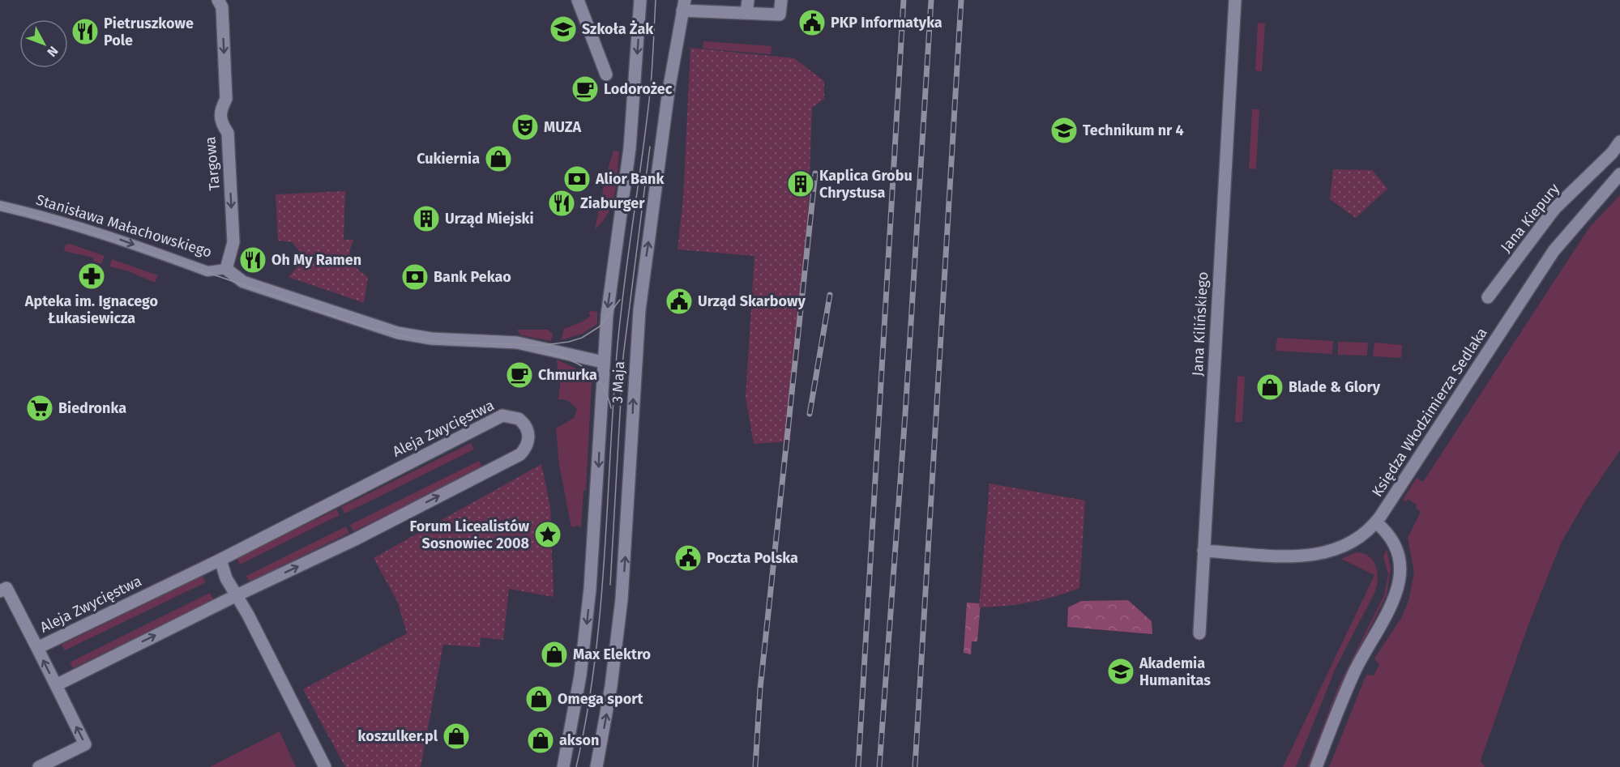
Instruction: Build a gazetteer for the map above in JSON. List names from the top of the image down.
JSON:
{
  "streets": {
    "street": [
      "Targowa",
      "Jana Kiepury",
      "Stanisława Małachowskiego",
      "Jana Kilińskiego",
      "3 Maja",
      "Księdza Włodzimierza Sedlaka",
      "Aleja Zwycięstwa"
    ]
  },
  "crossings": [
    ["Targowa", "Stanisława Małachowskiego"],
    ["Stanisława Małachowskiego", "3 Maja"],
    ["Jana Kilińskiego", "Księdza Włodzimierza Sedlaka"]
  ],
  "one_way": ["Targowa", "Stanisława Małachowskiego"],
  "places": {
    "public building": ["PKP Informatyka", "Urząd Skarbowy", "Poczta Polska"],
    "school or university": ["Szkoła Żak", "Technikum nr 4", "Akademia Humanitas"],
    "restaurant": ["Pietruszkowe Pole", "Ziaburger", "Oh My Ramen"],
    "cafe": ["Lodorożec", "Chmurka"],
    "theatre": ["MUZA"],
    "shop": [
      "Cukiernia",
      "Blade & Glory",
      "Max Elektro",
      "Omega sport",
      "koszulker.pl",
      "akson"
    ],
    "bank": ["Alior Bank", "Bank Pekao"],
    "building": ["Kaplica Grobu Chrystusa", "Urząd Miejski"],
    "pharmacy": ["Apteka im. Ignacego Łukasiewicza"],
    "supermarket": ["Biedronka"],
    "place": ["Forum Licealistów Sosnowiec 2008"]
  },
  "north": "bottom right"
}
